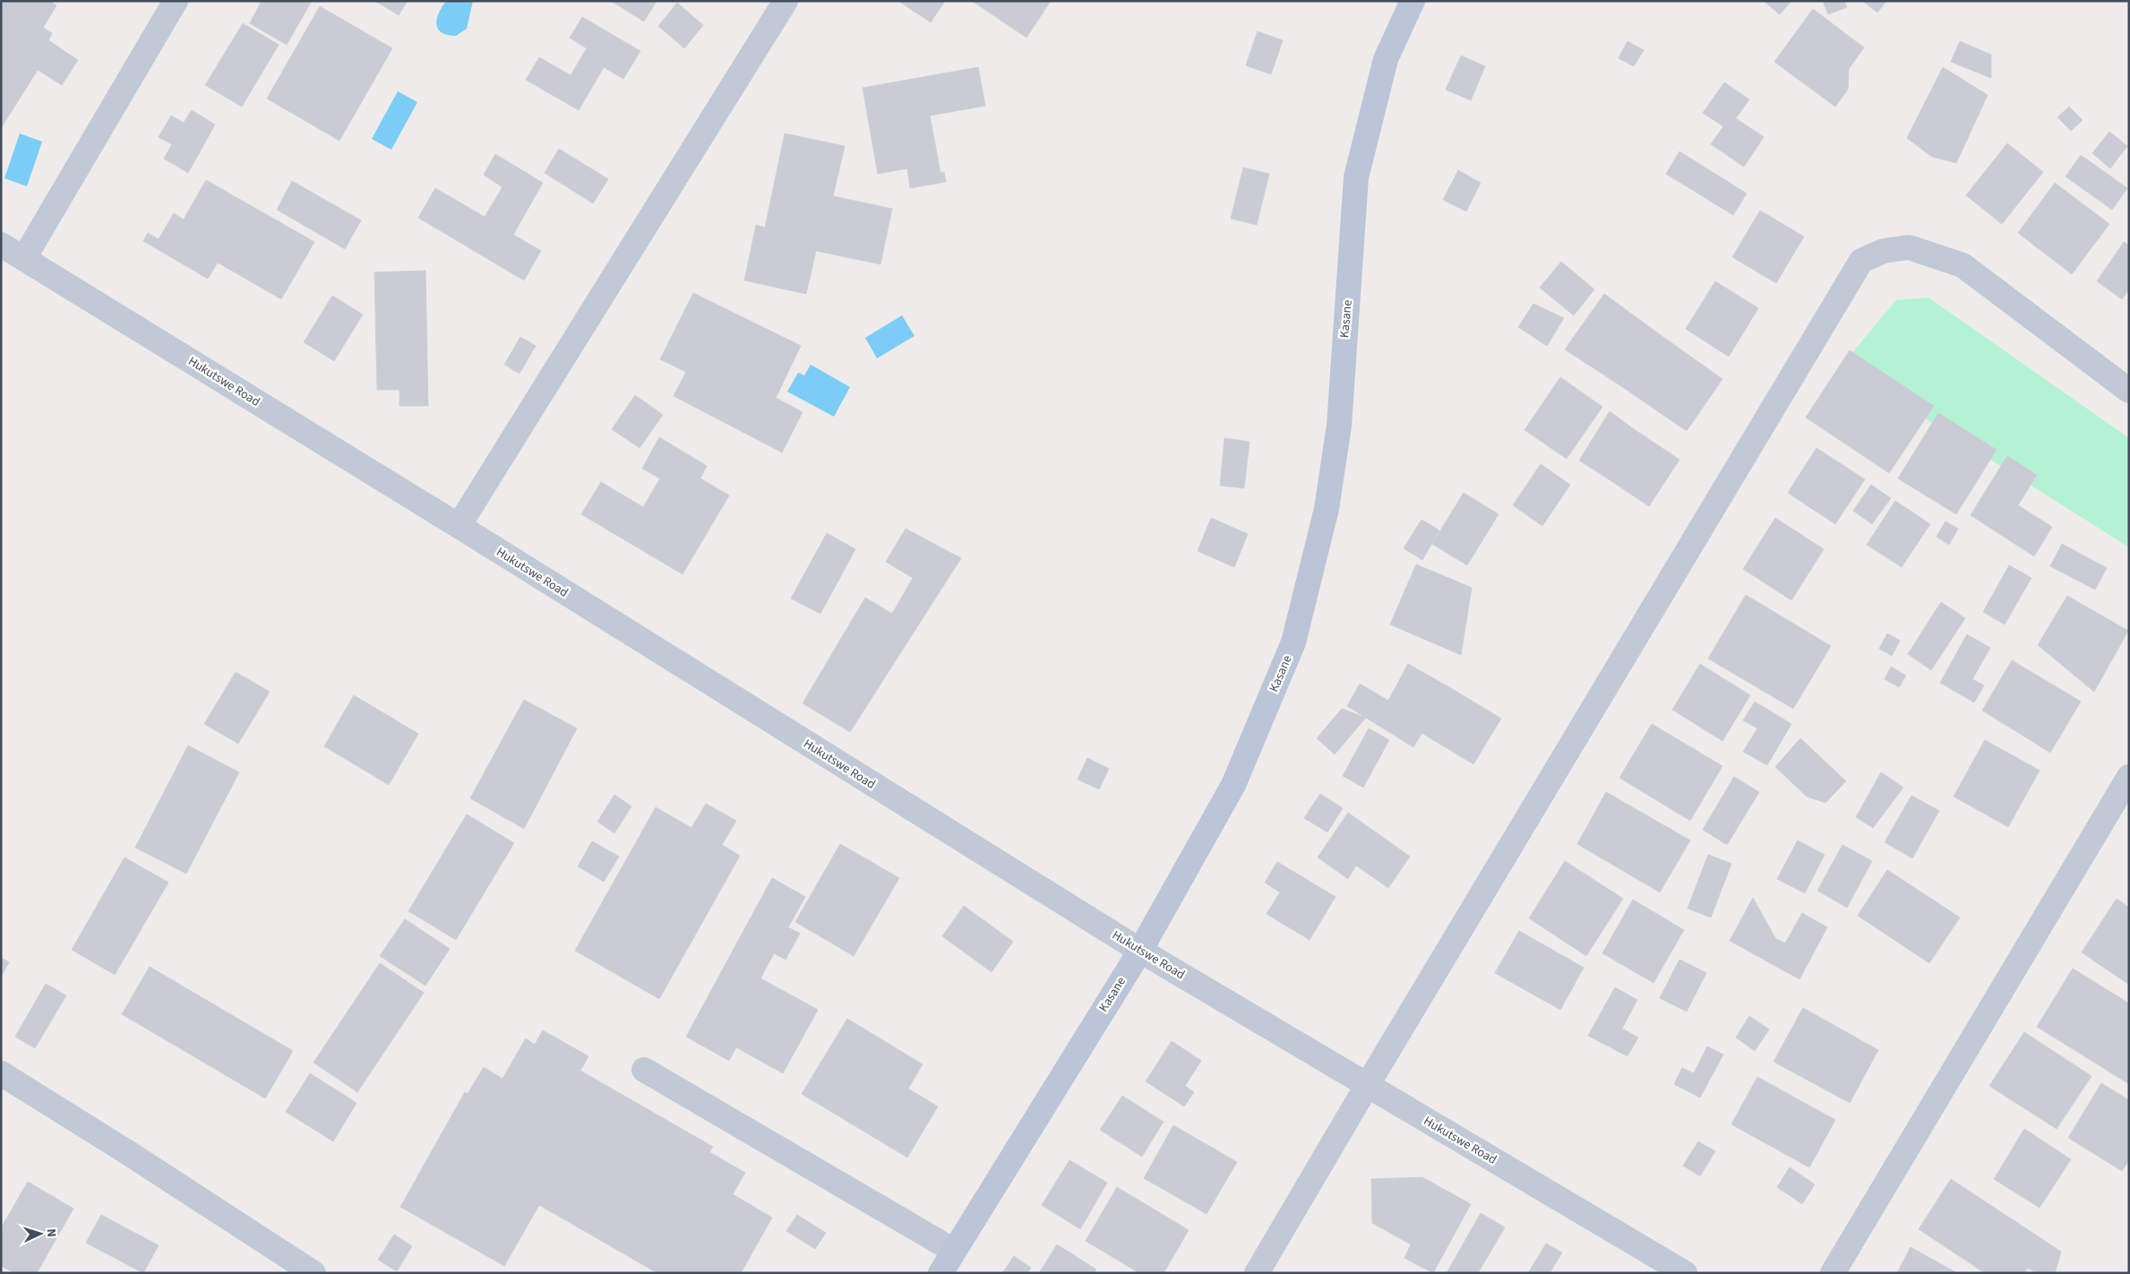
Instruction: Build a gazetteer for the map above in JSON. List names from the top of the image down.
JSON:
{
  "streets": {
    "street": ["Kasane", "Hukutswe Road"]
  },
  "crossings": [
    ["Kasane", "Hukutswe Road"]
  ],
  "north": "right"
}
